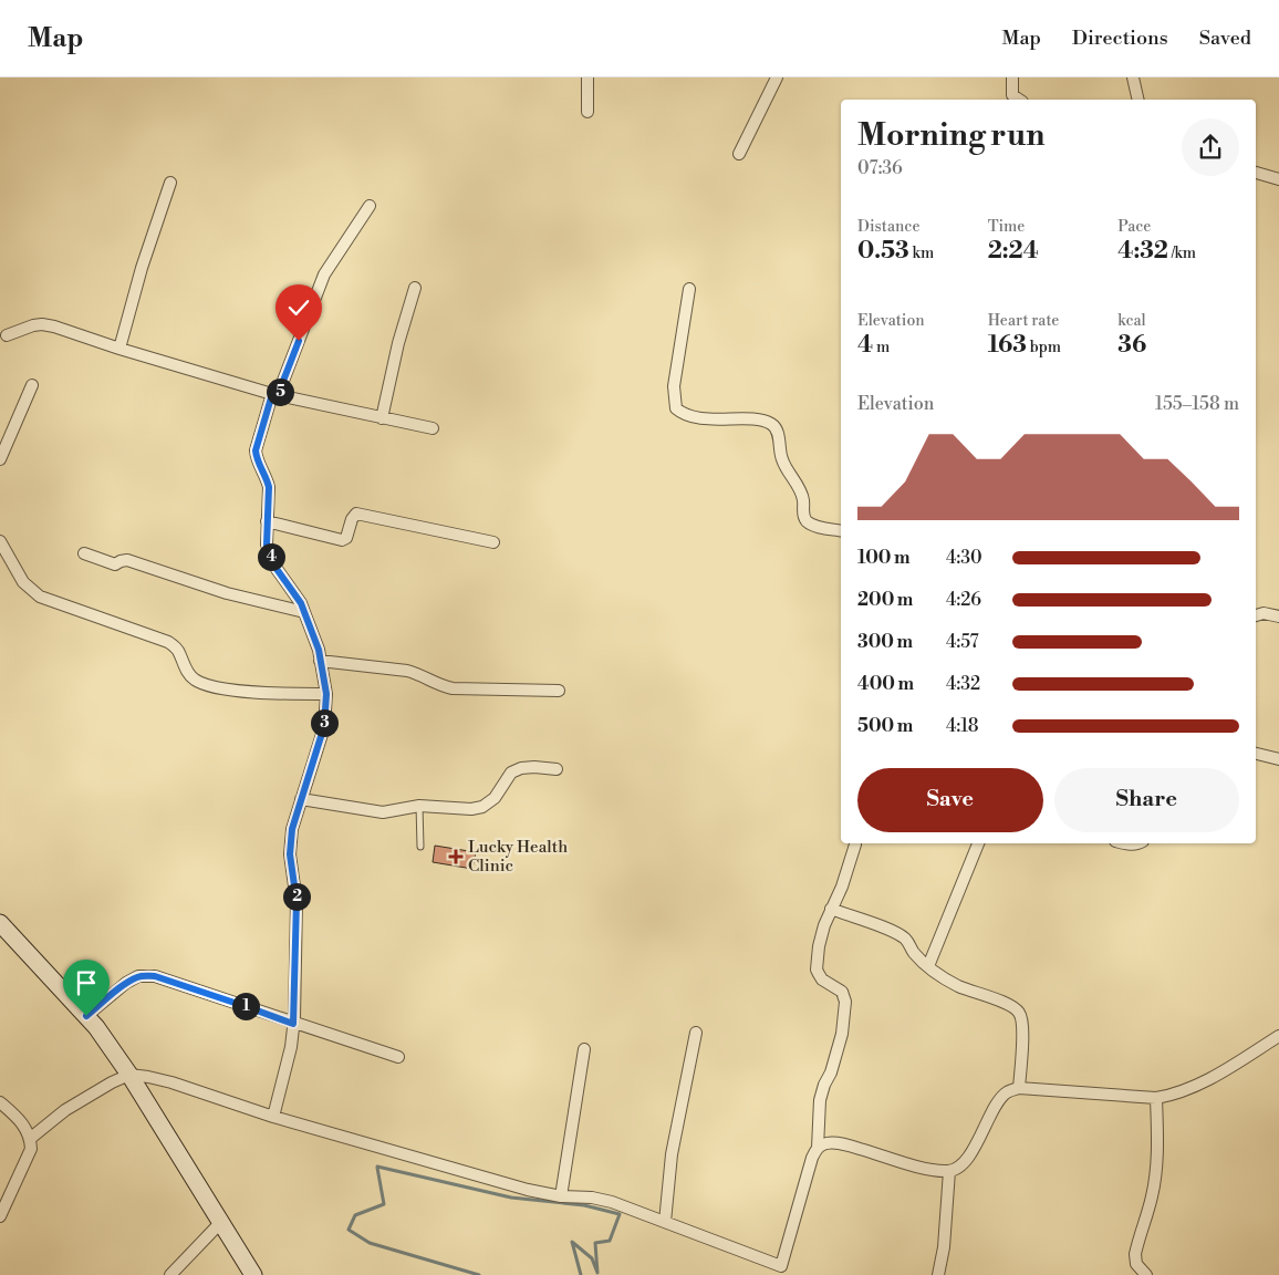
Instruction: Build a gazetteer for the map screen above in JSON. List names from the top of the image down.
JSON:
{
  "places": {
    "health": ["Lucky Health Clinic"]
  },
  "page": {
    "header": "Map",
    "nav": ["Map", "Directions", "Saved"],
    "heading": ["Morning run", "07:36"],
    "stats": [
      ["Distance", "0.53 km"],
      ["Time", "2:24"],
      ["Pace", "4:32 /km"],
      ["Elevation", "4 m"],
      ["Heart rate", "163 bpm"],
      ["kcal", "36"]
    ],
    "pins": [
      "5",
      "4",
      "3",
      "2",
      "1"
    ],
    "chart": ["Elevation", "155–158 m"],
    "list": [
      {
        "name": "100 m",
        "note": "4:30"
      },
      {
        "name": "200 m",
        "note": "4:26"
      },
      {
        "name": "300 m",
        "note": "4:57"
      },
      {
        "name": "400 m",
        "note": "4:32"
      },
      {
        "name": "500 m",
        "note": "4:18"
      }
    ],
    "buttons": ["Save", "Share"]
  }
}
